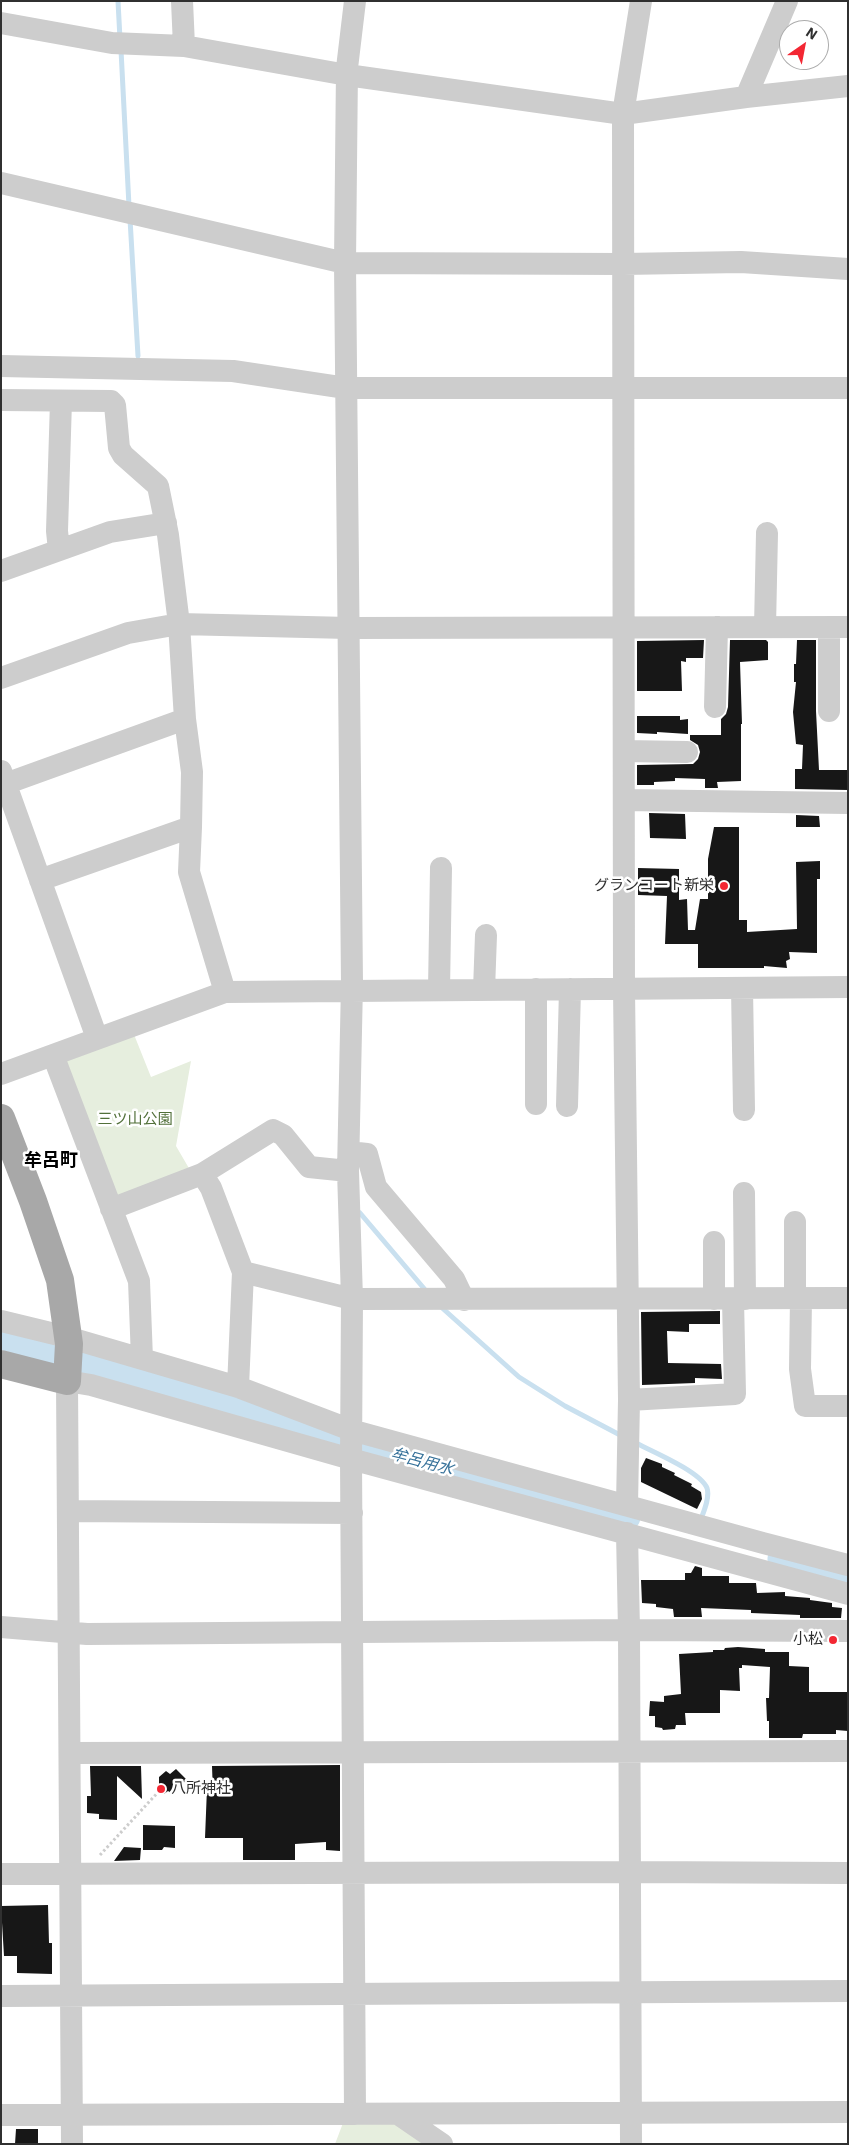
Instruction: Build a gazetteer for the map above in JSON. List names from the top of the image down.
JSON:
{
  "districts": ["牟呂町"],
  "water": ["牟呂用水"],
  "parks": ["三ツ山公園"],
  "places": ["グランコート新栄", "小松", "八所神社"],
  "north": "top right"
}
